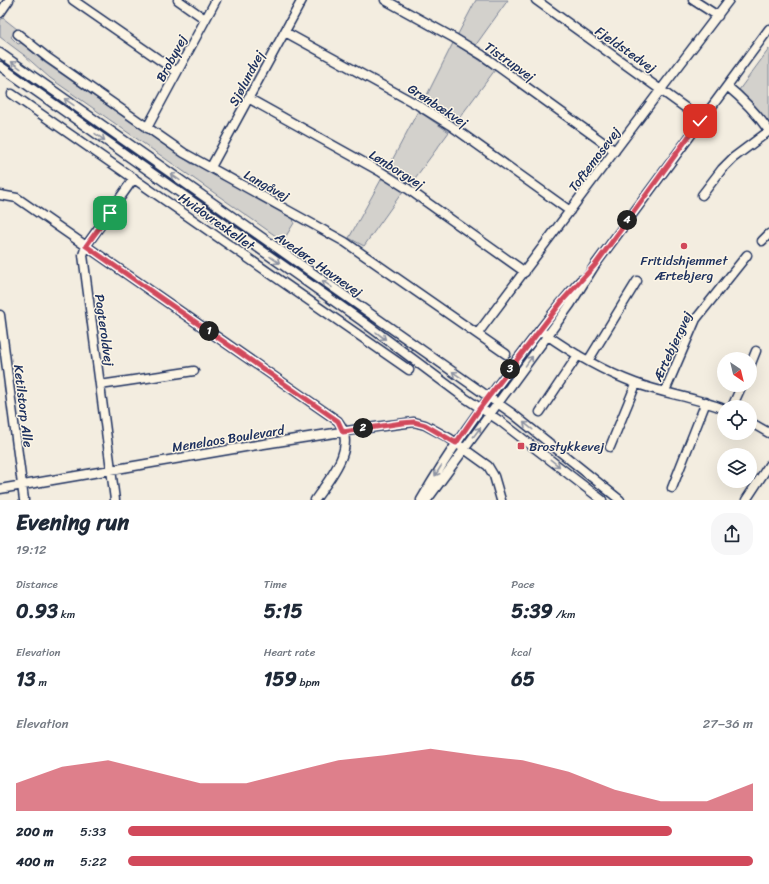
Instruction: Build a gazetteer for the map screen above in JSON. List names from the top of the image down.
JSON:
{
  "streets": {
    "street": [
      "Fjeldstedvej",
      "Brobyvej",
      "Tistrupvej",
      "Sjølundvej",
      "Grønbækvej",
      "Toftemosevej",
      "Lønborgvej",
      "Langåvej",
      "Hvidovreskellet",
      "Avedøre Havnevej",
      "Pagteroldvej",
      "Ærtebjergvej",
      "Ketilstorp Alle",
      "Menelaos Boulevard"
    ]
  },
  "crossings": [
    ["Fjeldstedvej", "Toftemosevej"],
    ["Brobyvej", "Langåvej"],
    ["Tistrupvej", "Toftemosevej"],
    ["Sjølundvej", "Grønbækvej"],
    ["Sjølundvej", "Lønborgvej"],
    ["Sjølundvej", "Langåvej"],
    ["Grønbækvej", "Toftemosevej"],
    ["Toftemosevej", "Lønborgvej"],
    ["Toftemosevej", "Langåvej"],
    ["Pagteroldvej", "Menelaos Boulevard"],
    ["Ketilstorp Alle", "Menelaos Boulevard"]
  ],
  "places": {
    "other": ["Fritidshjemmet Ærtebjerg"],
    "transit": ["Brostykkevej"]
  },
  "north": "bottom right",
  "page": {
    "pins": [
      "4",
      "1",
      "3",
      "2"
    ],
    "heading": ["Evening run", "19:12"],
    "stats": [
      ["Distance", "0.93 km"],
      ["Time", "5:15"],
      ["Pace", "5:39 /km"],
      ["Elevation", "13 m"],
      ["Heart rate", "159 bpm"],
      ["kcal", "65"]
    ],
    "chart": ["Elevation", "27–36 m"],
    "list": [
      {
        "name": "200 m",
        "note": "5:33"
      },
      {
        "name": "400 m",
        "note": "5:22"
      }
    ]
  }
}
